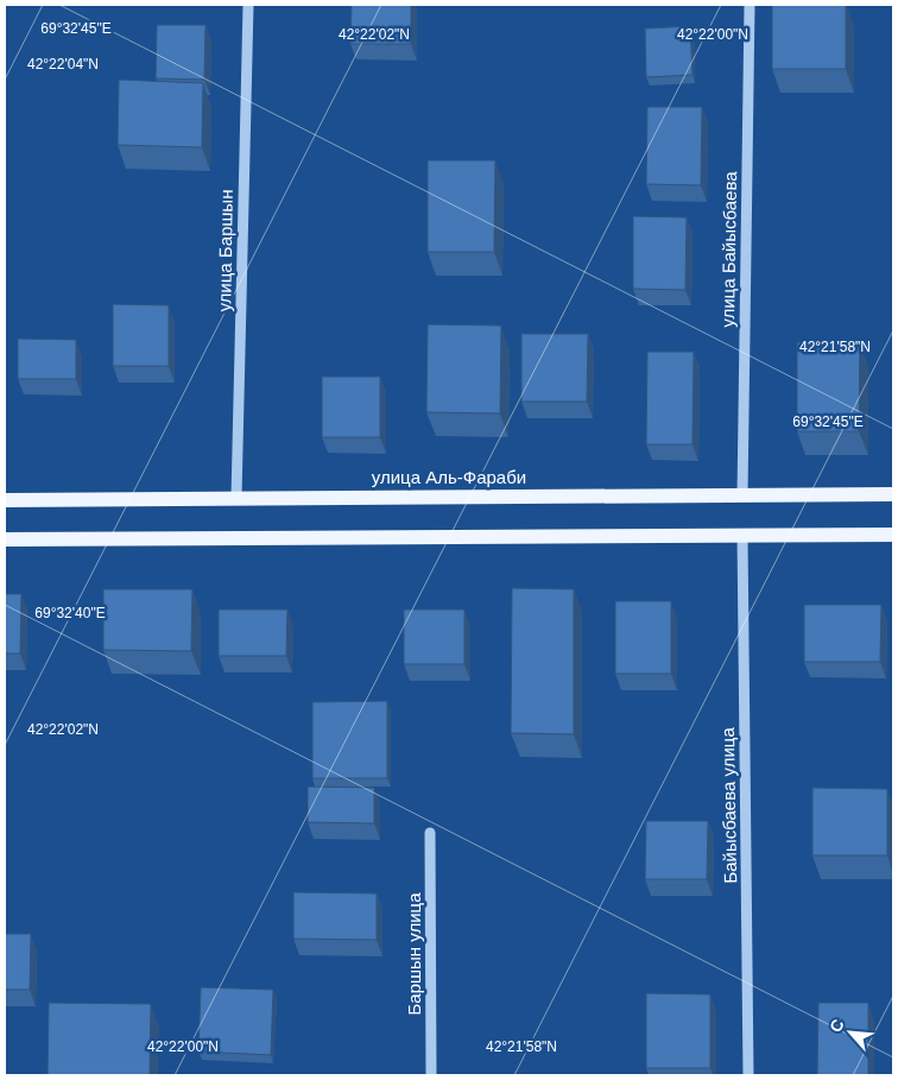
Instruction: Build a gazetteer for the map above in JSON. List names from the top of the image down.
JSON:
{
  "streets": {
    "main road": ["улица Аль-Фараби"],
    "street": [
      "улица Байысбаева",
      "улица Баршын",
      "Байысбаева улица",
      "Баршын улица"
    ]
  },
  "crossings": [
    ["улица Байысбаева", "улица Аль-Фараби"],
    ["улица Баршын", "улица Аль-Фараби"]
  ],
  "north": "top left",
  "coordinates": [
    "69°32'45\"E",
    "42°22'02\"N",
    "42°22'00\"N",
    "42°22'04\"N",
    "42°21'58\"N",
    "69°32'40\"E"
  ]
}
